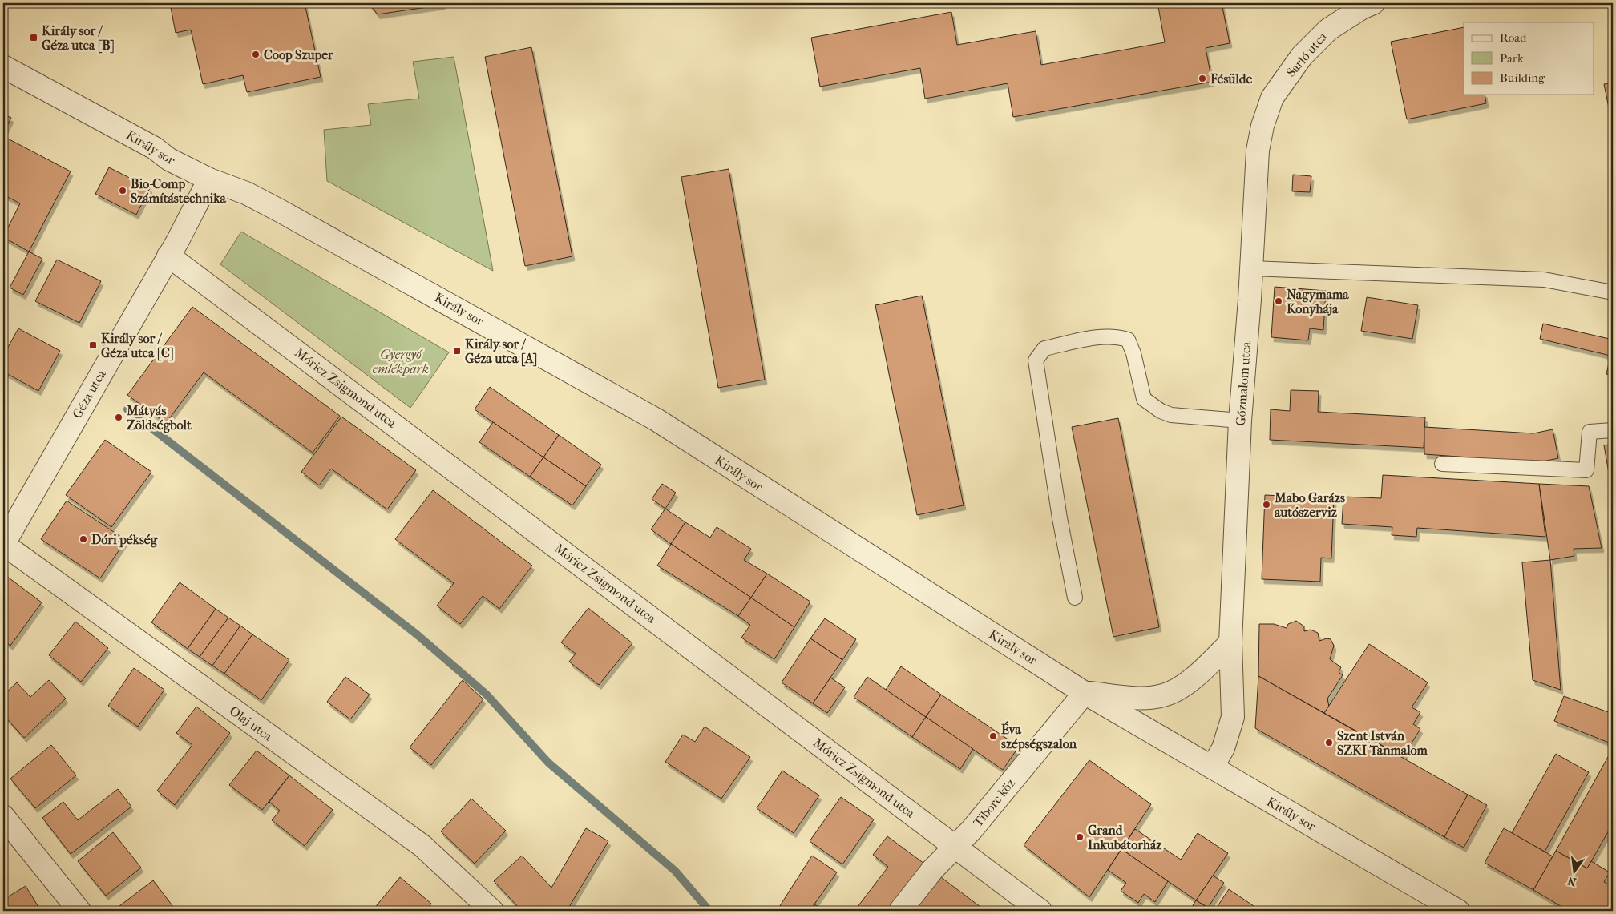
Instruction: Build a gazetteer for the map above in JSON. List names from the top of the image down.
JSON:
{
  "streets": {
    "street": [
      "Sarló utca",
      "Király sor",
      "Gőzmalom utca",
      "Móricz Zsigmond utca",
      "Géza utca",
      "Olaj utca",
      "Tiborc köz"
    ]
  },
  "crossings": [
    ["Sarló utca", "Gőzmalom utca"],
    ["Király sor", "Gőzmalom utca"],
    ["Király sor", "Géza utca"],
    ["Király sor", "Tiborc köz"],
    ["Móricz Zsigmond utca", "Géza utca"],
    ["Móricz Zsigmond utca", "Tiborc köz"],
    ["Géza utca", "Olaj utca"]
  ],
  "parks": ["Gyergyó emlékpark"],
  "places": {
    "transit": ["Király sor / Géza utca [B]", "Király sor / Géza utca [C]", "Király sor / Géza utca [A]"],
    "other": [
      "Coop Szuper",
      "Fésülde",
      "Bio-Comp Számítástechnika",
      "Nagymama Konyhája",
      "Mátyás Zöldségbolt",
      "Mabo Garázs autószerviz",
      "Dóri pékség",
      "Éva szépségszalon",
      "Szent István SZKI Tanmalom",
      "Grand Inkubátorház"
    ]
  },
  "legend": ["Road", "Park", "Building"],
  "north": "bottom"
}
